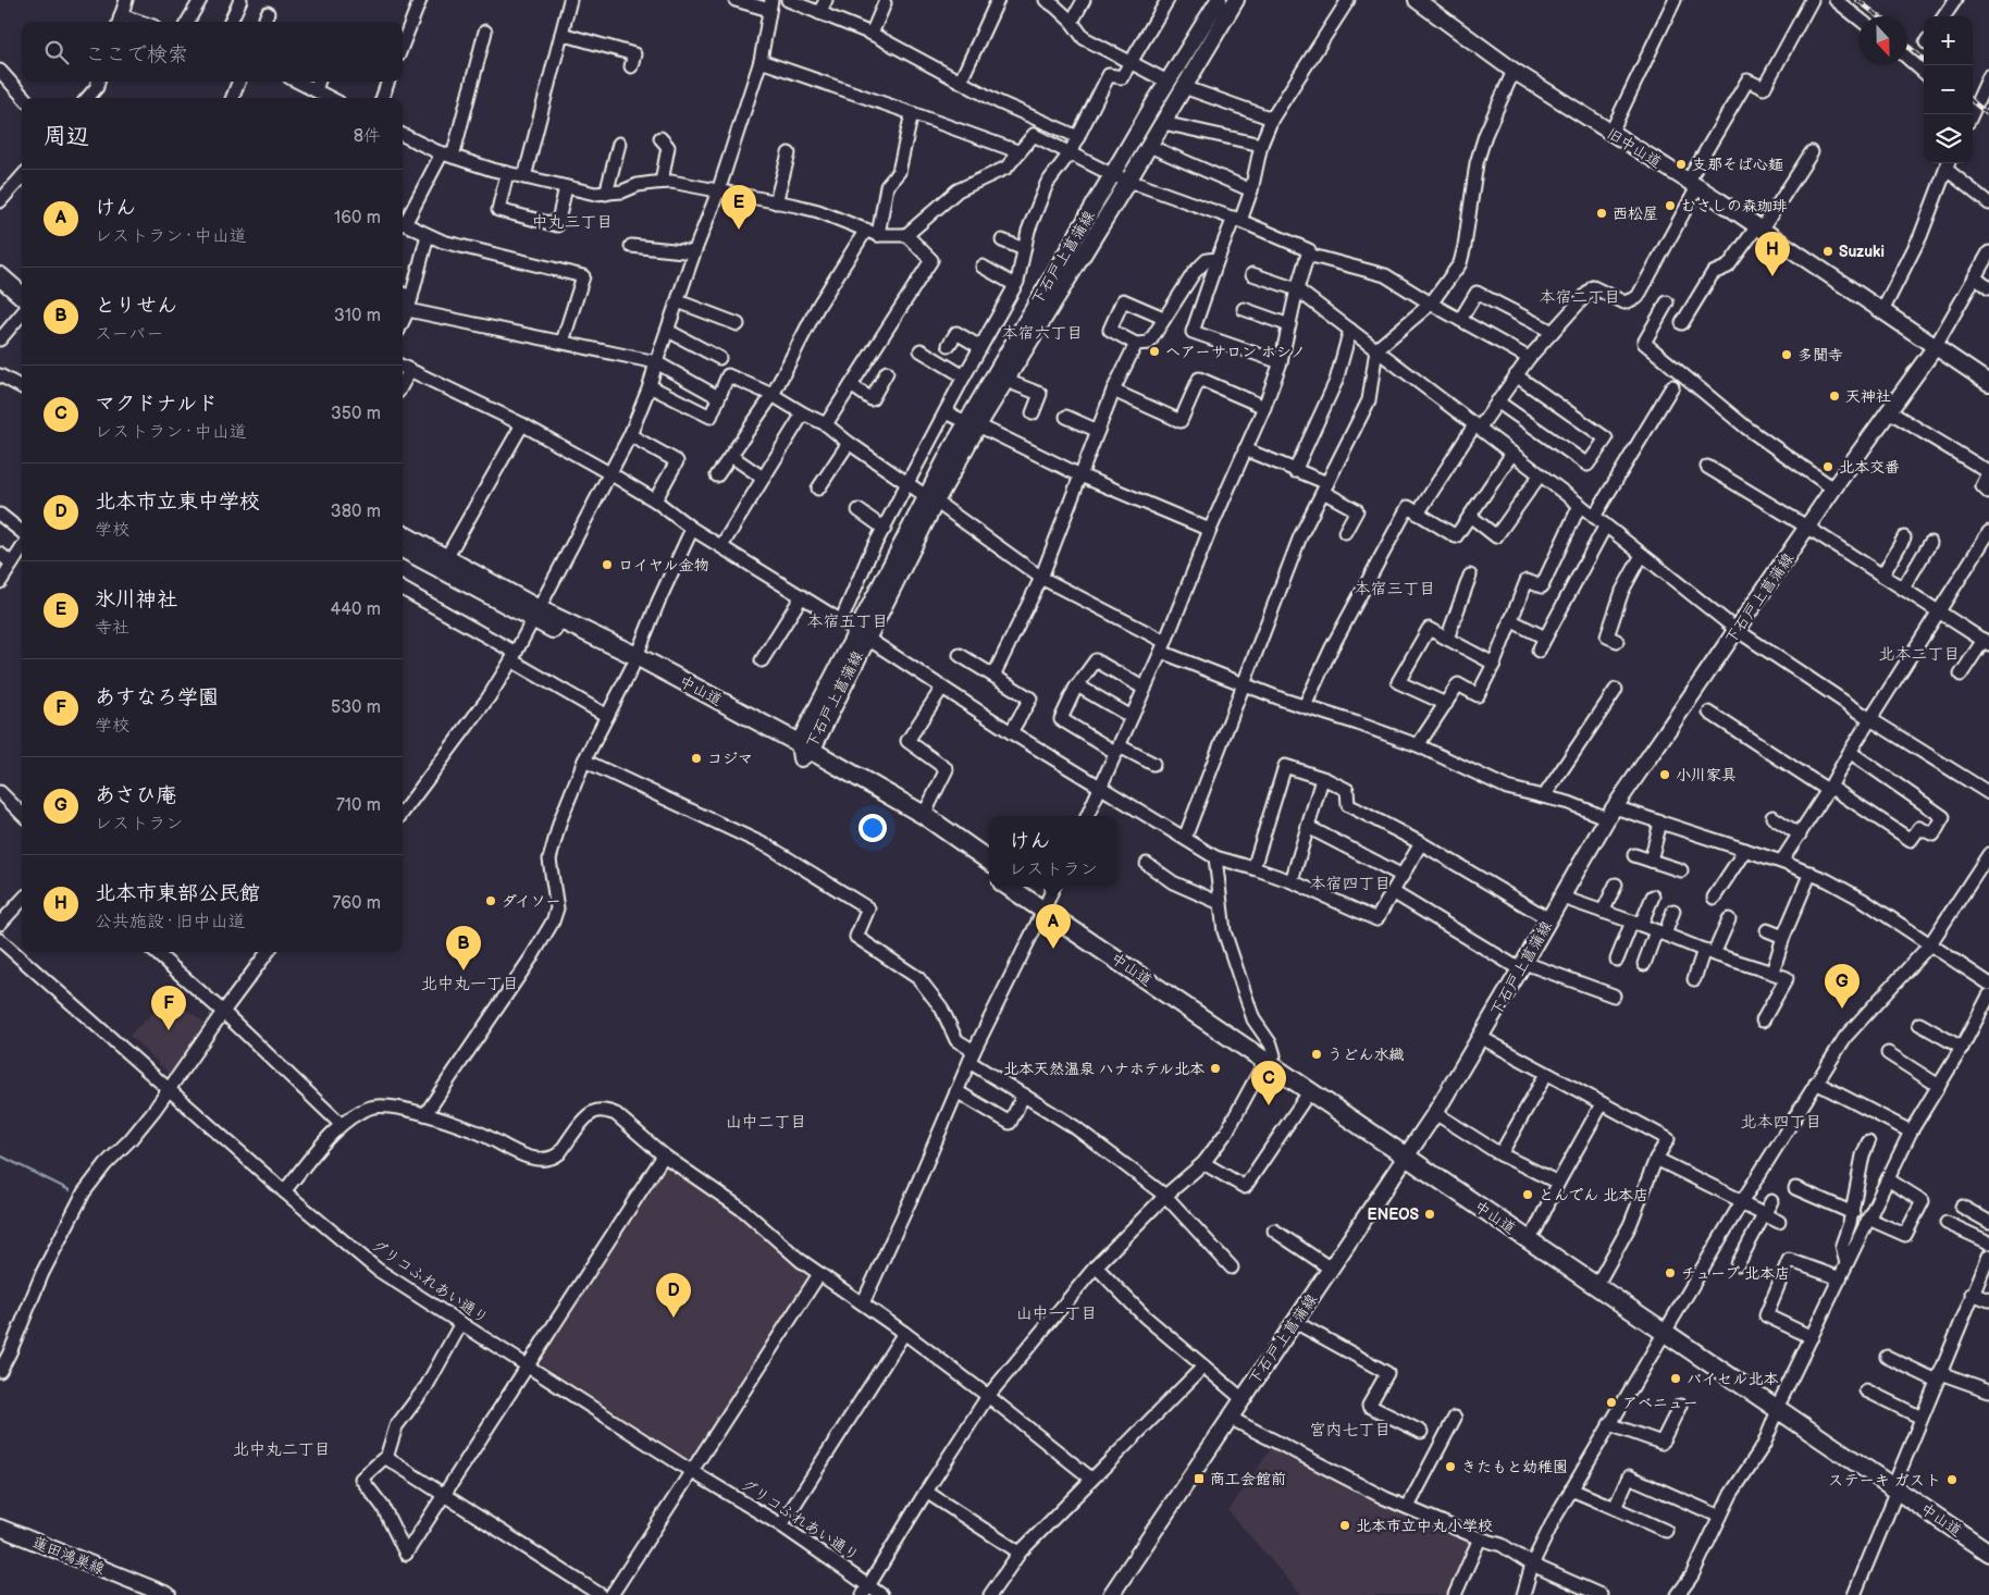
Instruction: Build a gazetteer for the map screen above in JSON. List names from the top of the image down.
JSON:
{
  "streets": {
    "highway": ["中山道"],
    "main road": ["旧中山道", "下石戸上菖蒲線", "蓮田鴻巣線"],
    "street": ["グリコふれあい通り"]
  },
  "crossings": [
    ["旧中山道", "下石戸上菖蒲線"],
    ["下石戸上菖蒲線", "中山道"]
  ],
  "districts": [
    "中丸三丁目",
    "本宿二丁目",
    "本宿六丁目",
    "本宿三丁目",
    "本宿五丁目",
    "北本二丁目",
    "本宿四丁目",
    "北中丸一丁目",
    "山中二丁目",
    "北本四丁目",
    "山中一丁目",
    "宮内七丁目",
    "北中丸二丁目"
  ],
  "places": {
    "other": [
      "支那そば心麺",
      "むさしの森珈琲",
      "西松屋",
      "Suzuki",
      "ヘアーサロン ホシノ",
      "多聞寺",
      "天神社",
      "北本交番",
      "ロイヤル金物",
      "コジマ",
      "小川家具",
      "ダイソー",
      "うどん水織",
      "北本天然温泉 ハナホテル北本",
      "とんでん 北本店",
      "ENEOS",
      "チューブ 北本店",
      "バイセル北本",
      "アベニュー",
      "きたもと幼稚園",
      "ステーキ ガスト",
      "北本市立中丸小学校"
    ],
    "transit": ["商工会館前"]
  },
  "north": "bottom",
  "page": {
    "map_buttons": ["+", "−"],
    "search": "ここで検索",
    "heading": ["周辺", "8件"],
    "list": [
      {
        "mark": "A",
        "name": "けん",
        "note": "レストラン · 中山道",
        "value": "160 m"
      },
      {
        "mark": "B",
        "name": "とりせん",
        "note": "スーパー",
        "value": "310 m"
      },
      {
        "mark": "C",
        "name": "マクドナルド",
        "note": "レストラン · 中山道",
        "value": "350 m"
      },
      {
        "mark": "D",
        "name": "北本市立東中学校",
        "note": "学校",
        "value": "380 m"
      },
      {
        "mark": "E",
        "name": "氷川神社",
        "note": "寺社",
        "value": "440 m"
      },
      {
        "mark": "F",
        "name": "あすなろ学園",
        "note": "学校",
        "value": "530 m"
      },
      {
        "mark": "G",
        "name": "あさひ庵",
        "note": "レストラン",
        "value": "710 m"
      },
      {
        "mark": "H",
        "name": "北本市東部公民館",
        "note": "公共施設 · 旧中山道",
        "value": "760 m"
      }
    ],
    "pins": [
      "E",
      "H",
      "A",
      "B",
      "G",
      "F",
      "C",
      "D"
    ],
    "popup": ["けん", "レストラン"]
  }
}
